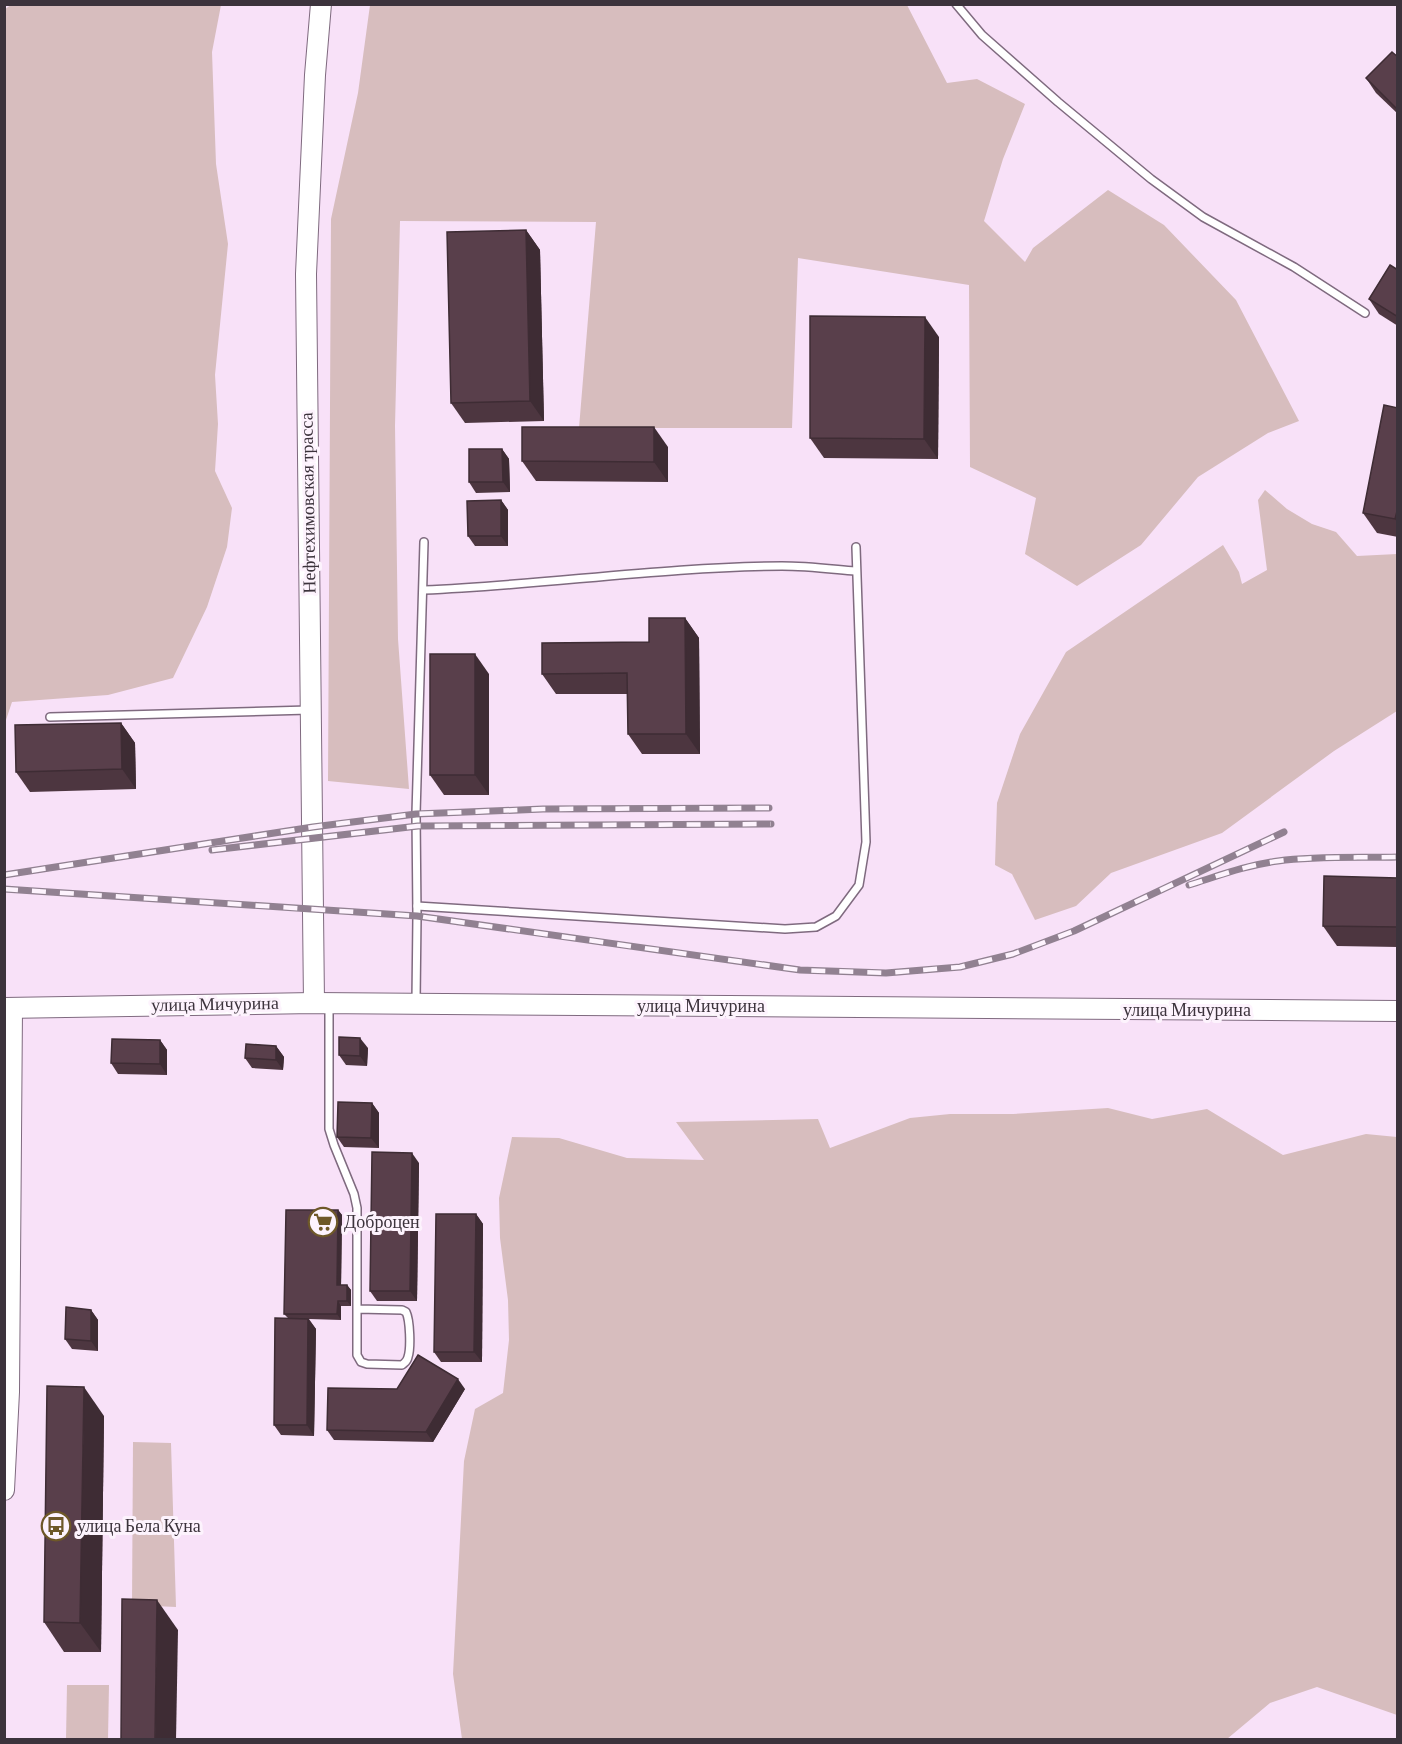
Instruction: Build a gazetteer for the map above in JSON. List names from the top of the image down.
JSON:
{
  "streets": {
    "main road": ["Нефтехимовская трасса", "улица Мичурина"]
  },
  "crossings": [
    ["Нефтехимовская трасса", "улица Мичурина"]
  ],
  "places": {
    "supermarket": ["Доброцен"],
    "bus stop": ["улица Бела Куна"]
  }
}
